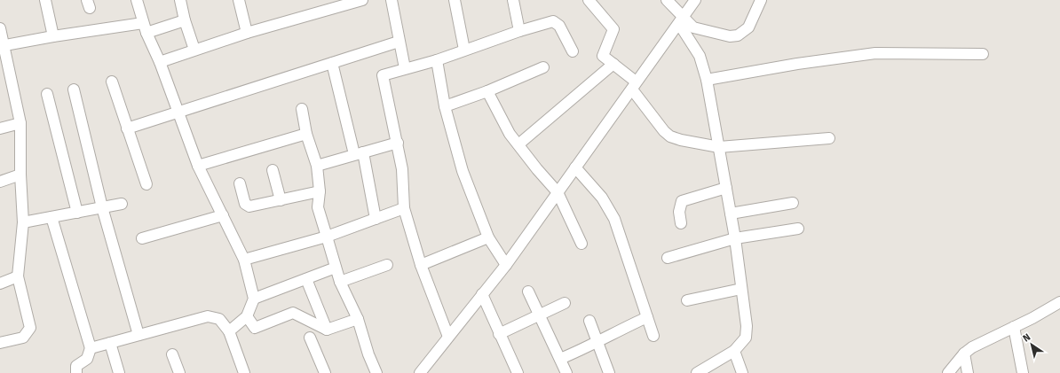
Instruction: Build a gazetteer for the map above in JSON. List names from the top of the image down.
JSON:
{
  "north": "top left"
}
